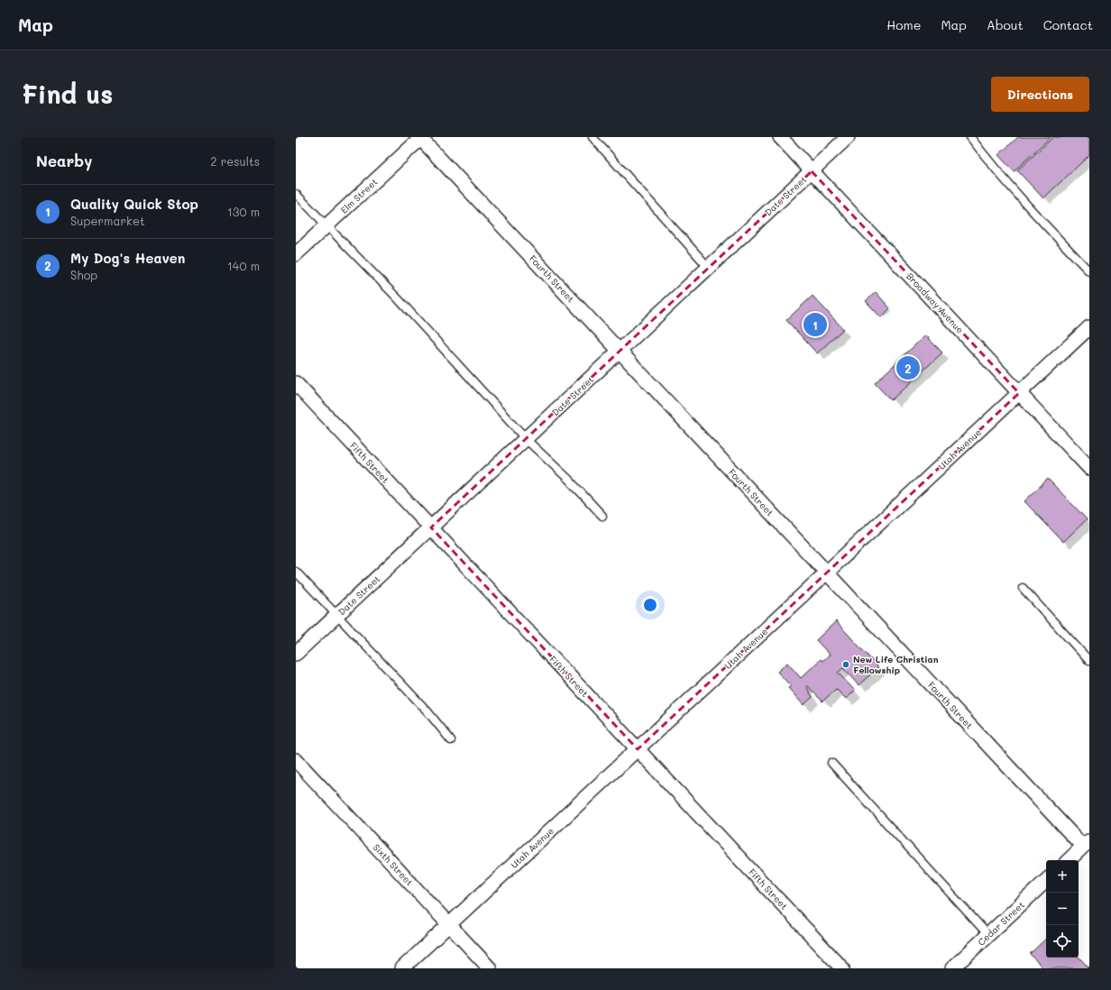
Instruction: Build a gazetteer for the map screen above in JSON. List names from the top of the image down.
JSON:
{
  "streets": {
    "street": [
      "Elm Street",
      "Date Street",
      "Fourth Street",
      "Broadway Avenue",
      "Utah Avenue",
      "Fifth Street",
      "Sixth Street",
      "Cedar Street"
    ]
  },
  "crossings": [
    ["Elm Street", "Fourth Street"],
    ["Date Street", "Fourth Street"],
    ["Date Street", "Broadway Avenue"],
    ["Date Street", "Fifth Street"],
    ["Fourth Street", "Utah Avenue"],
    ["Broadway Avenue", "Utah Avenue"],
    ["Utah Avenue", "Fifth Street"],
    ["Utah Avenue", "Sixth Street"]
  ],
  "places": ["New Life Christian Fellowship"],
  "page": {
    "header": "Map",
    "nav": [
      "Home",
      "Map",
      "About",
      "Contact"
    ],
    "buttons": "Directions",
    "title": "Find us",
    "heading": ["Nearby", "2 results"],
    "list": [
      {
        "mark": "1",
        "name": "Quality Quick Stop",
        "note": "Supermarket",
        "value": "130 m"
      },
      {
        "mark": "2",
        "name": "My Dog's Heaven",
        "note": "Shop",
        "value": "140 m"
      }
    ],
    "pins": ["1", "2"],
    "map_buttons": ["+", "−"]
  }
}
